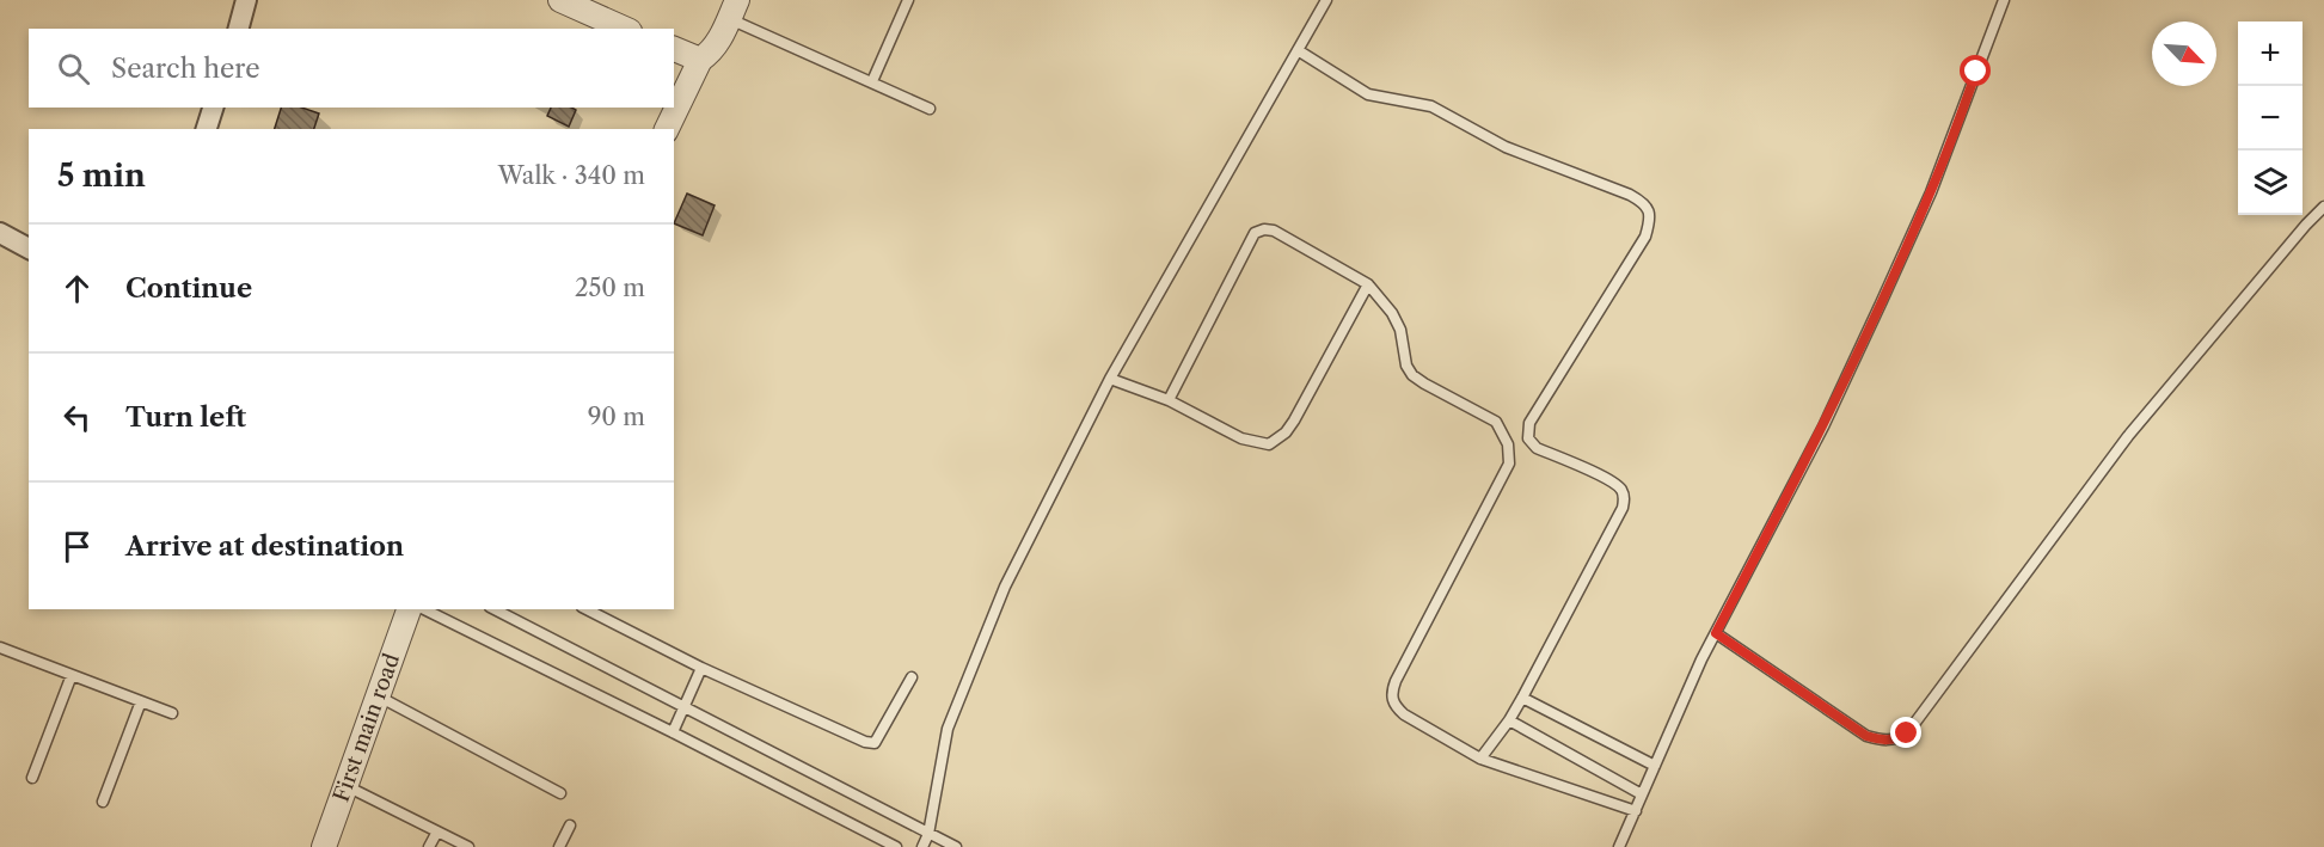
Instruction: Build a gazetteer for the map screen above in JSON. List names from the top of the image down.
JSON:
{
  "streets": {
    "street": ["First main road"]
  },
  "north": "bottom right",
  "page": {
    "map_buttons": ["+", "−"],
    "search": "Search here",
    "heading": ["5 min", "Walk · 340 m"],
    "list": [
      ["Continue", "250 m"],
      ["Turn left", "90 m"],
      "Arrive at destination"
    ]
  }
}
